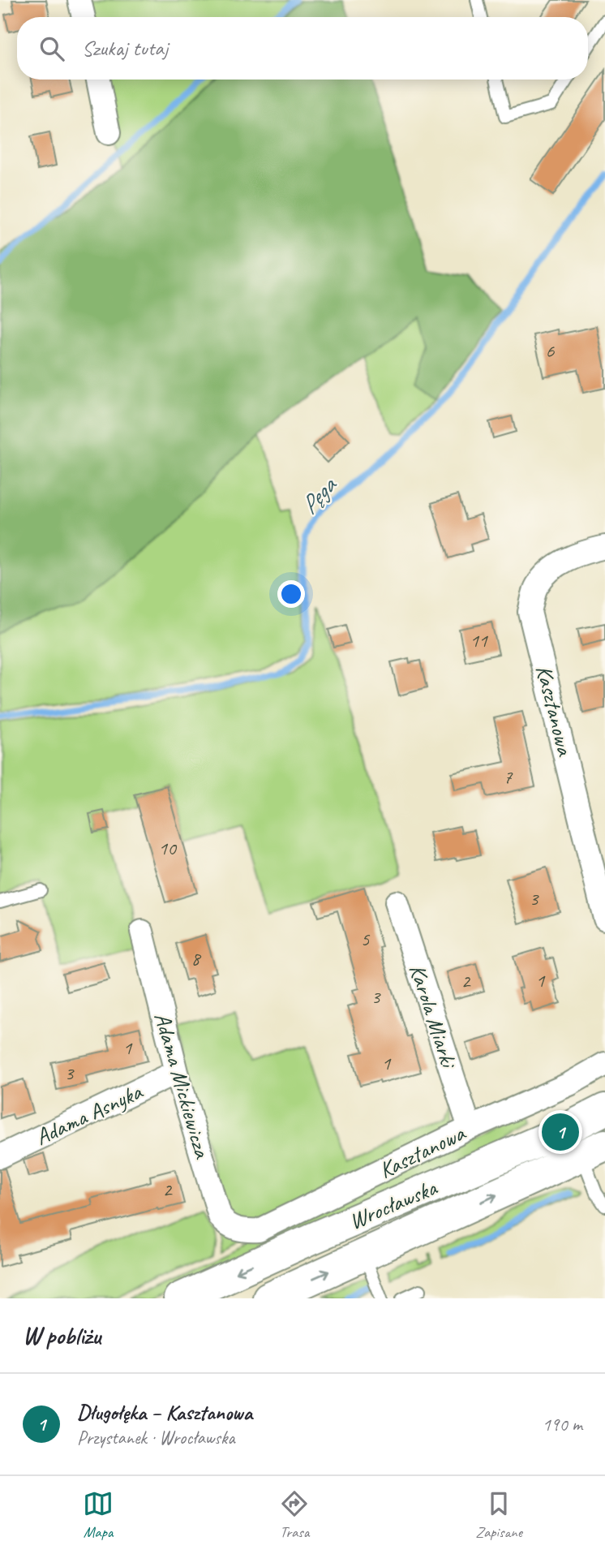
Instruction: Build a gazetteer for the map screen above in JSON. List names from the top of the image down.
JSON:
{
  "streets": {
    "main road": ["Wrocławska"],
    "street": [
      "Kasztanowa",
      "Karola Miarki",
      "Adama Mickiewicza",
      "Adama Asnyka"
    ]
  },
  "crossings": [
    ["Kasztanowa", "Karola Miarki"],
    ["Kasztanowa", "Adama Mickiewicza"],
    ["Adama Mickiewicza", "Adama Asnyka"]
  ],
  "water": ["Pęga"],
  "house_numbers": [
    "6",
    "11",
    "7",
    "10",
    "3",
    "5",
    "8",
    "1",
    "2",
    "3",
    "1",
    "1",
    "3",
    "2"
  ],
  "page": {
    "search": "Szukaj tutaj",
    "pins": "1",
    "heading": "W pobliżu",
    "list": [
      {
        "mark": "1",
        "name": "Długołęka – Kasztanowa",
        "note": "Przystanek · Wrocławska",
        "value": "190 m"
      }
    ],
    "nav": ["Mapa", "Trasa", "Zapisane"]
  }
}
